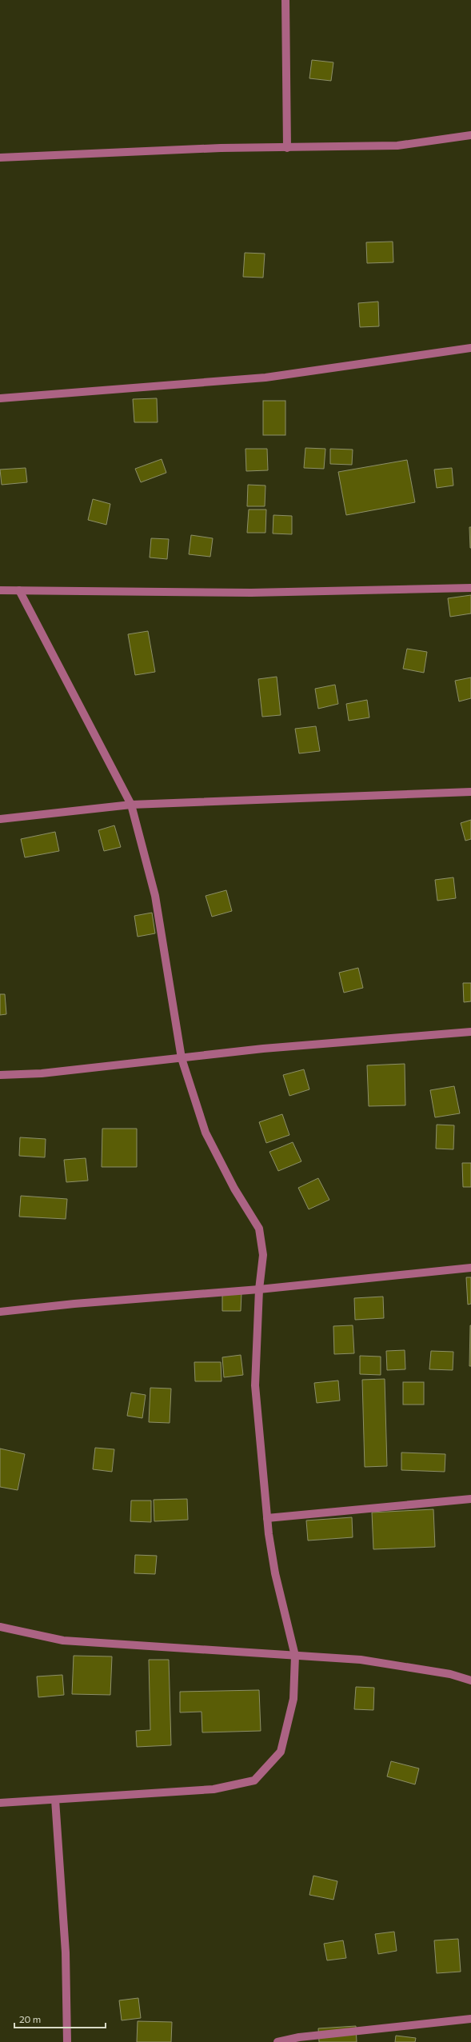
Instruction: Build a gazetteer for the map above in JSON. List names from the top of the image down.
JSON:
{
  "scale_bar": "20 m"
}
